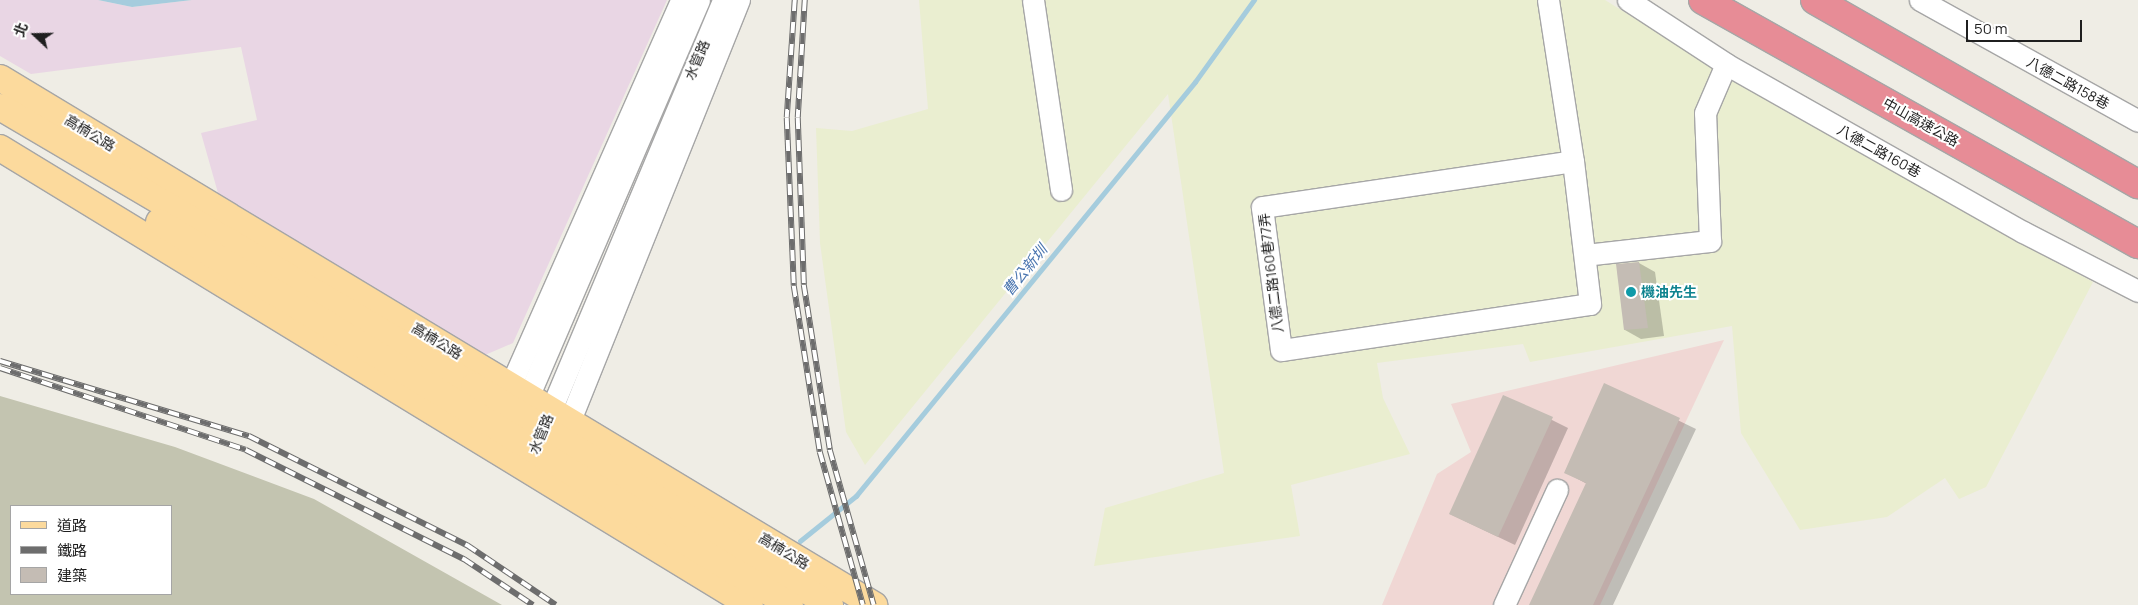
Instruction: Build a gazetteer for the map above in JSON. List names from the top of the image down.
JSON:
{
  "streets": {
    "highway": ["中山高速公路"],
    "main road": ["高楠公路"],
    "street": [
      "水管路",
      "八德二路158巷",
      "八德二路160巷",
      "八德二路160巷77弄"
    ]
  },
  "crossings": [
    ["水管路", "高楠公路"]
  ],
  "water": ["曹公新圳"],
  "places": ["機油先生"],
  "legend": ["道路", "鐵路", "建築"],
  "scale_bar": "50 m",
  "north": "left"
}
